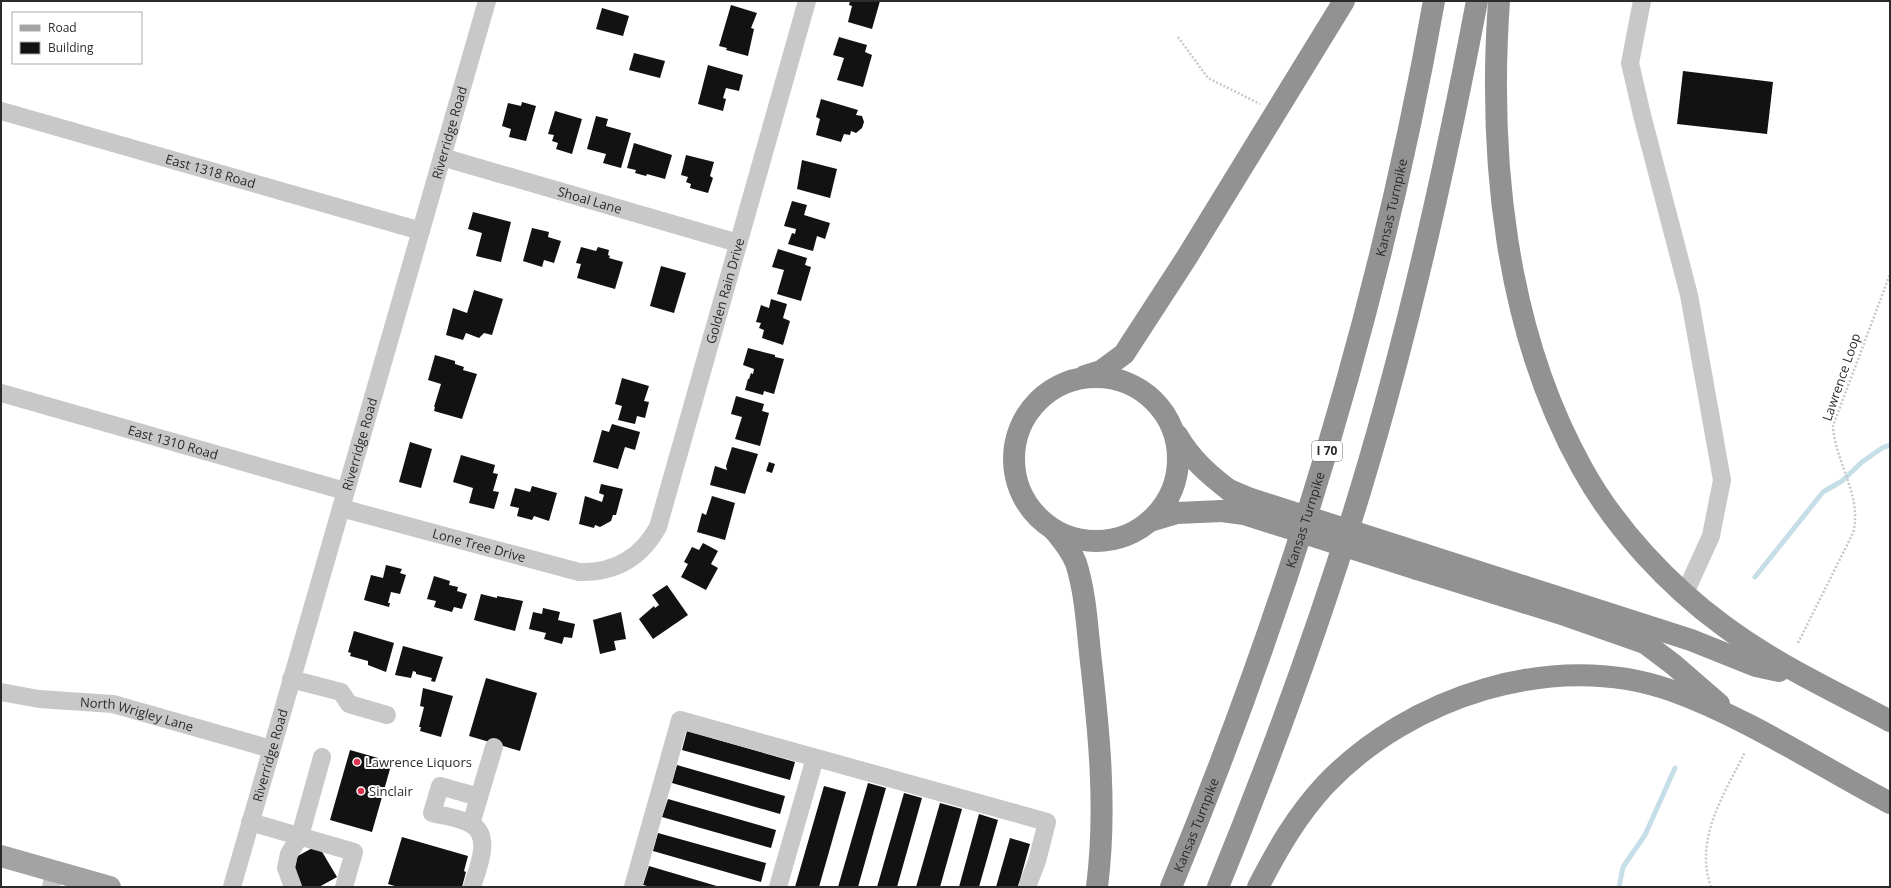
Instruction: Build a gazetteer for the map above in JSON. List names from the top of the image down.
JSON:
{
  "streets": {
    "highway": ["Kansas Turnpike", "I 70"],
    "street": [
      "Riverridge Road",
      "East 1318 Road",
      "Shoal Lane",
      "Golden Rain Drive",
      "East 1310 Road",
      "Lone Tree Drive",
      "North Wrigley Lane"
    ],
    "path": ["Lawrence Loop"]
  },
  "crossings": [
    ["Riverridge Road", "East 1318 Road"],
    ["Riverridge Road", "Shoal Lane"],
    ["Riverridge Road", "East 1310 Road"],
    ["Riverridge Road", "Lone Tree Drive"],
    ["Riverridge Road", "North Wrigley Lane"],
    ["Shoal Lane", "Golden Rain Drive"],
    ["Golden Rain Drive", "Lone Tree Drive"],
    ["East 1310 Road", "Lone Tree Drive"]
  ],
  "places": ["Lawrence Liquors", "Sinclair"],
  "legend": ["Road", "Building"]
}
